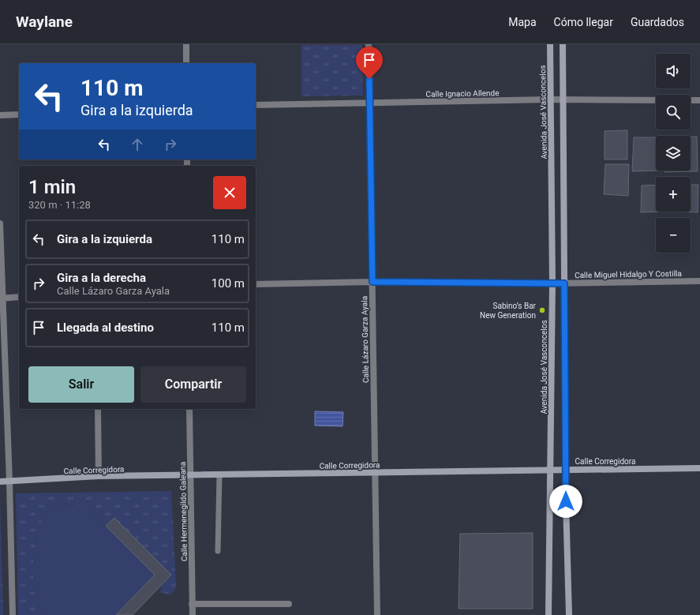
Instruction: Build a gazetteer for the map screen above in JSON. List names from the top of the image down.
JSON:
{
  "streets": {
    "main road": ["Avenida José Vasconcelos", "Calle Corregidora"],
    "street": [
      "Calle Ignacio Allende",
      "Calle Miguel Hidalgo Y Costilla",
      "Calle Lázaro Garza Ayala",
      "Calle Hermenegildo Galeana"
    ]
  },
  "crossings": [
    ["Calle Ignacio Allende", "Avenida José Vasconcelos"],
    ["Calle Ignacio Allende", "Calle Lázaro Garza Ayala"],
    ["Avenida José Vasconcelos", "Calle Miguel Hidalgo Y Costilla"],
    ["Avenida José Vasconcelos", "Calle Corregidora"],
    ["Calle Miguel Hidalgo Y Costilla", "Calle Lázaro Garza Ayala"],
    ["Calle Lázaro Garza Ayala", "Calle Corregidora"],
    ["Calle Corregidora", "Calle Hermenegildo Galeana"]
  ],
  "places": ["Sabino’s Bar New Generation"],
  "page": {
    "header": "Waylane",
    "nav": ["Mapa", "Cómo llegar", "Guardados"],
    "map_buttons": ["+", "−"],
    "turn": ["110 m", "Gira a la izquierda"],
    "heading": ["1 min", "320 m · 11:28"],
    "list": [
      {
        "name": "Gira a la izquierda",
        "value": "110 m"
      },
      {
        "name": "Gira a la derecha",
        "note": "Calle Lázaro Garza Ayala",
        "value": "100 m"
      },
      {
        "name": "Llegada al destino",
        "value": "110 m"
      }
    ],
    "buttons": ["Salir", "Compartir"]
  }
}
